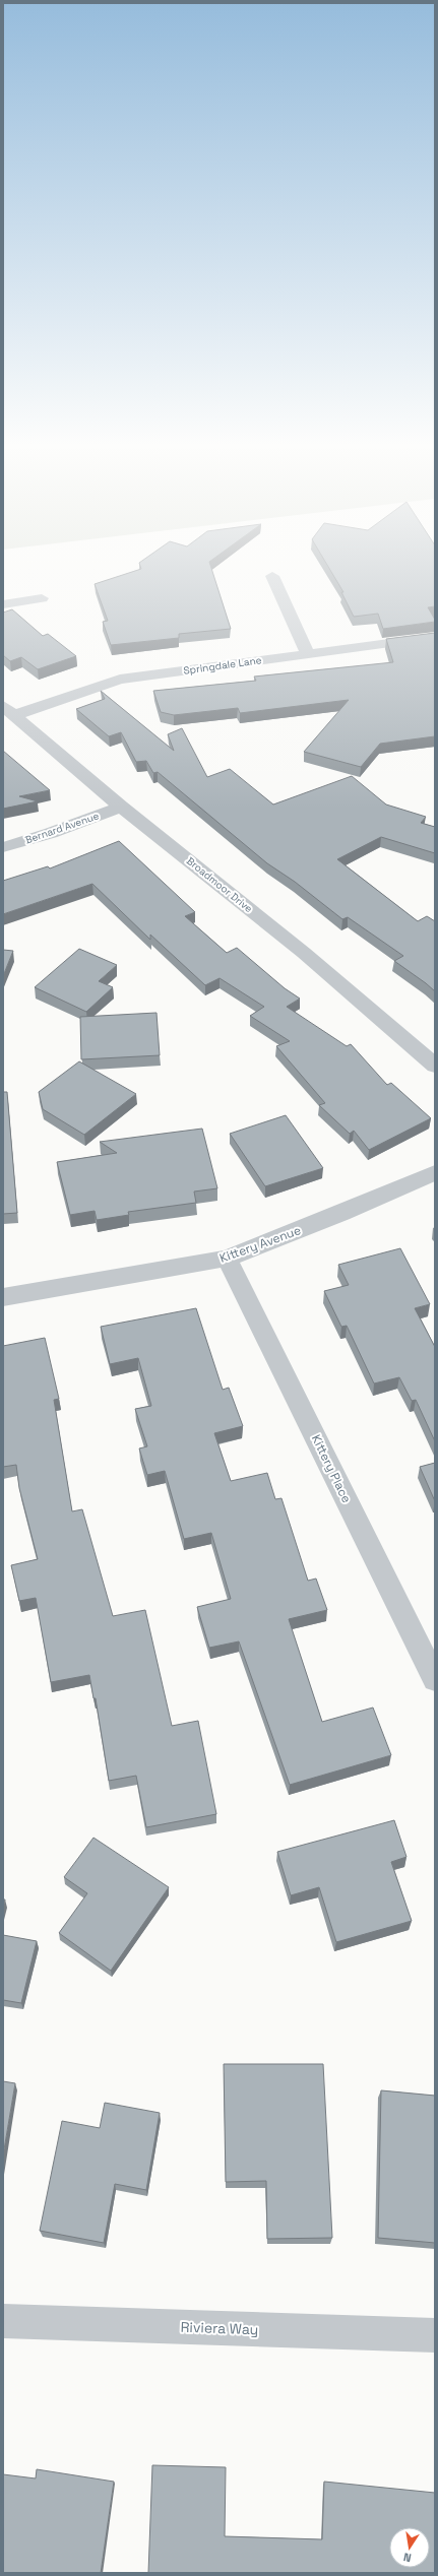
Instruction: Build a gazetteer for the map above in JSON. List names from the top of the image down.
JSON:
{
  "streets": {
    "street": [
      "Springdale Lane",
      "Bernard Avenue",
      "Broadmoor Drive",
      "Kittery Avenue",
      "Kittery Place",
      "Riviera Way"
    ]
  },
  "crossings": [
    ["Springdale Lane", "Broadmoor Drive"],
    ["Bernard Avenue", "Broadmoor Drive"],
    ["Kittery Avenue", "Kittery Place"]
  ],
  "north": "bottom"
}
